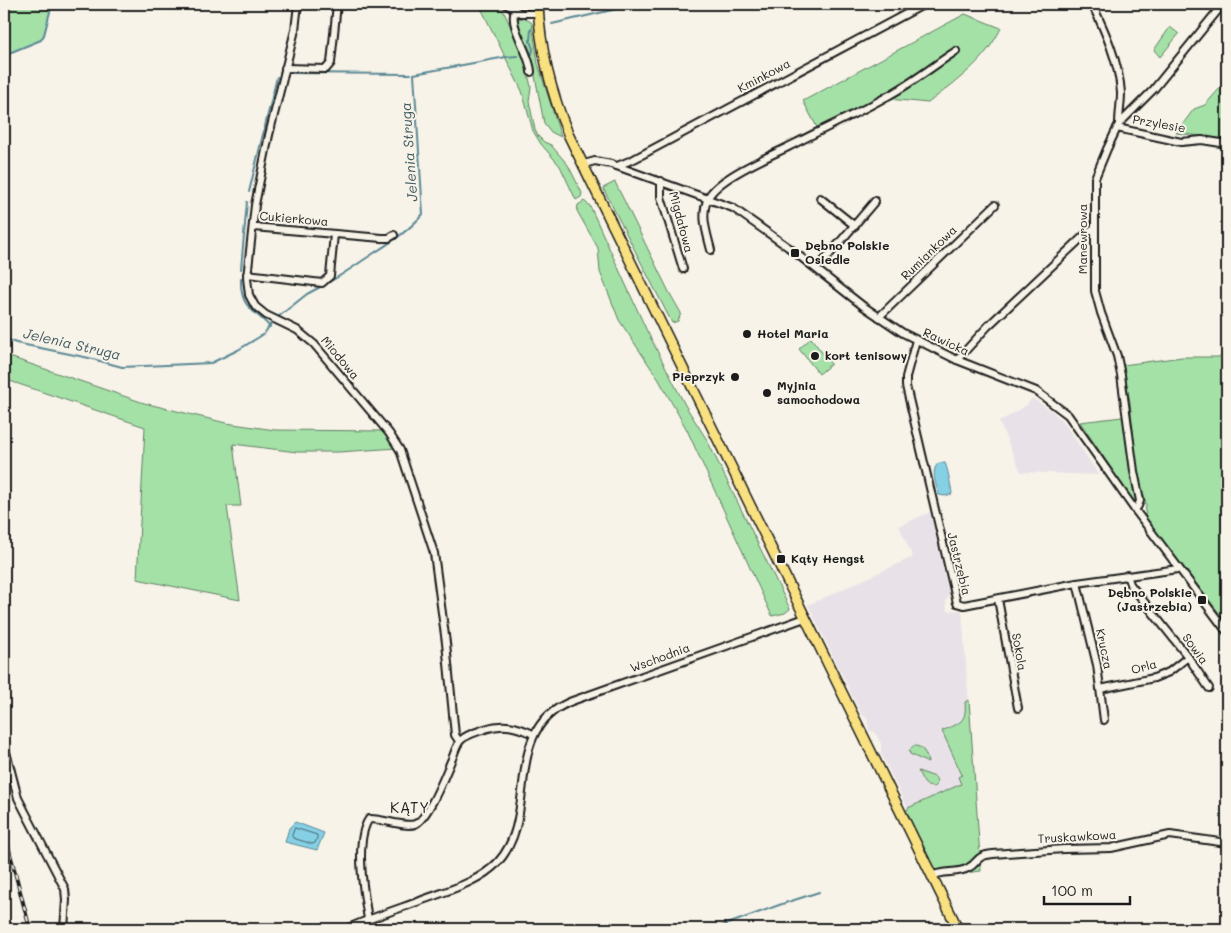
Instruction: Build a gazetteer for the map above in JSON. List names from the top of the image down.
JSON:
{
  "streets": {
    "street": [
      "Kminkowa",
      "Przylesie",
      "Cukierkowa",
      "Migdałowa",
      "Manewrowa",
      "Rumiankowa",
      "Rawicka",
      "Miodowa",
      "Jastrzębia",
      "Krucza",
      "Sowia",
      "Sokola",
      "Wschodnia",
      "Orla",
      "Truskawkowa"
    ]
  },
  "crossings": [
    ["Kminkowa", "Rawicka"],
    ["Przylesie", "Manewrowa"],
    ["Cukierkowa", "Miodowa"],
    ["Migdałowa", "Rawicka"],
    ["Manewrowa", "Rawicka"],
    ["Rumiankowa", "Rawicka"],
    ["Rawicka", "Jastrzębia"],
    ["Jastrzębia", "Krucza"],
    ["Jastrzębia", "Sowia"],
    ["Jastrzębia", "Sokola"],
    ["Krucza", "Orla"],
    ["Sowia", "Orla"]
  ],
  "districts": ["KĄTY"],
  "water": ["Jelenia Struga"],
  "places": {
    "transit": ["Dębno Polskie Osiedle", "Kąty Hengst", "Dębno Polskie (Jastrzębia)"],
    "other": [
      "Hotel Maria",
      "kort tenisowy",
      "Pieprzyk",
      "Myjnia samochodowa"
    ]
  },
  "scale_bar": "100 m"
}
